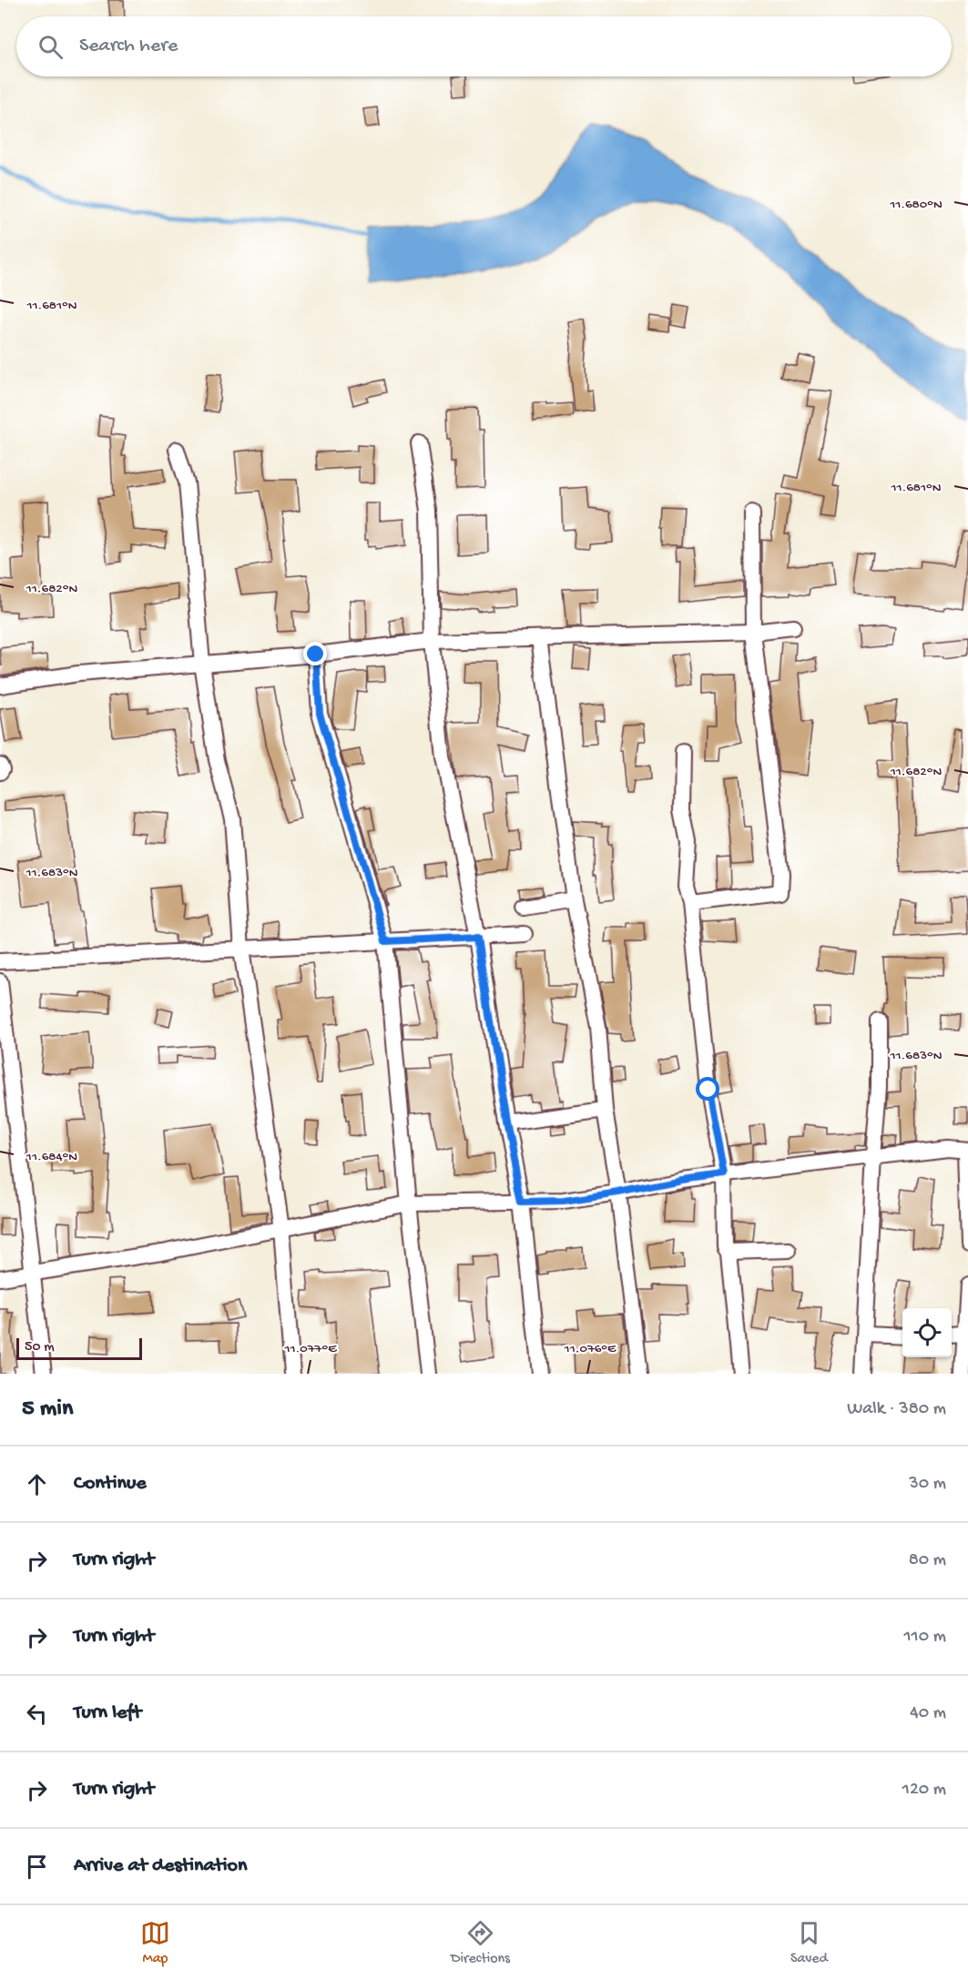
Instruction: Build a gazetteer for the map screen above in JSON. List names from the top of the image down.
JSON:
{
  "scale_bar": "50 m",
  "page": {
    "search": "Search here",
    "scale": "50 m",
    "heading": ["5 min", "Walk · 380 m"],
    "list": [
      ["Continue", "30 m"],
      ["Turn right", "80 m"],
      ["Turn right", "110 m"],
      ["Turn left", "40 m"],
      ["Turn right", "120 m"],
      "Arrive at destination"
    ],
    "nav": ["Map", "Directions", "Saved"]
  },
  "coordinates": [
    "11.680°N",
    "11.681°N",
    "11.682°N",
    "11.683°N",
    "11.684°N",
    "11.077°E",
    "11.076°E"
  ]
}
